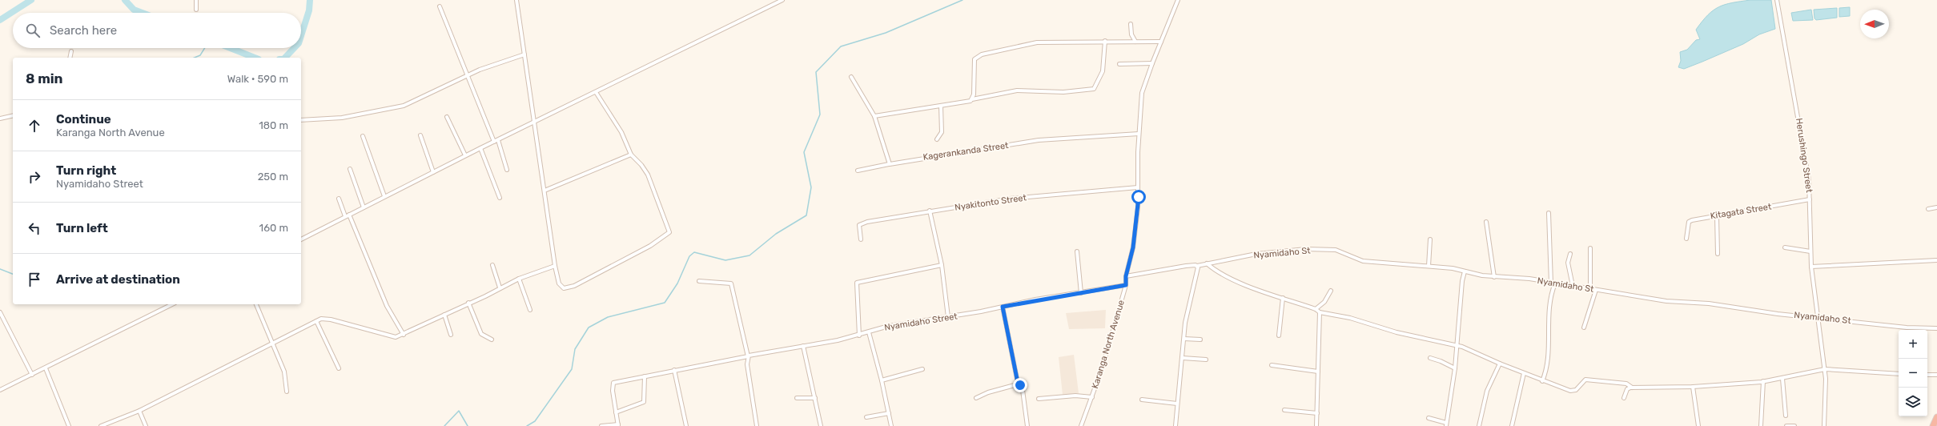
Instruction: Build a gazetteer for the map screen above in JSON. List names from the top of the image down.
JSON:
{
  "streets": {
    "street": [
      "Kagerankanda Street",
      "Herushingo Street",
      "Nyakitonto Street",
      "Kitagata Street",
      "Nyamidaho St",
      "Nyamidaho Street",
      "Karanga North Avenue"
    ]
  },
  "crossings": [
    ["Kagerankanda Street", "Karanga North Avenue"],
    ["Herushingo Street", "Kitagata Street"],
    ["Herushingo Street", "Nyamidaho St"],
    ["Nyakitonto Street", "Karanga North Avenue"],
    ["Nyamidaho St", "Karanga North Avenue"],
    ["Nyamidaho Street", "Karanga North Avenue"]
  ],
  "north": "left",
  "page": {
    "search": "Search here",
    "heading": ["8 min", "Walk · 590 m"],
    "list": [
      ["Continue", "Karanga North Avenue", "180 m"],
      ["Turn right", "Nyamidaho Street", "250 m"],
      ["Turn left", "160 m"],
      "Arrive at destination"
    ],
    "map_buttons": ["+", "−"]
  }
}
